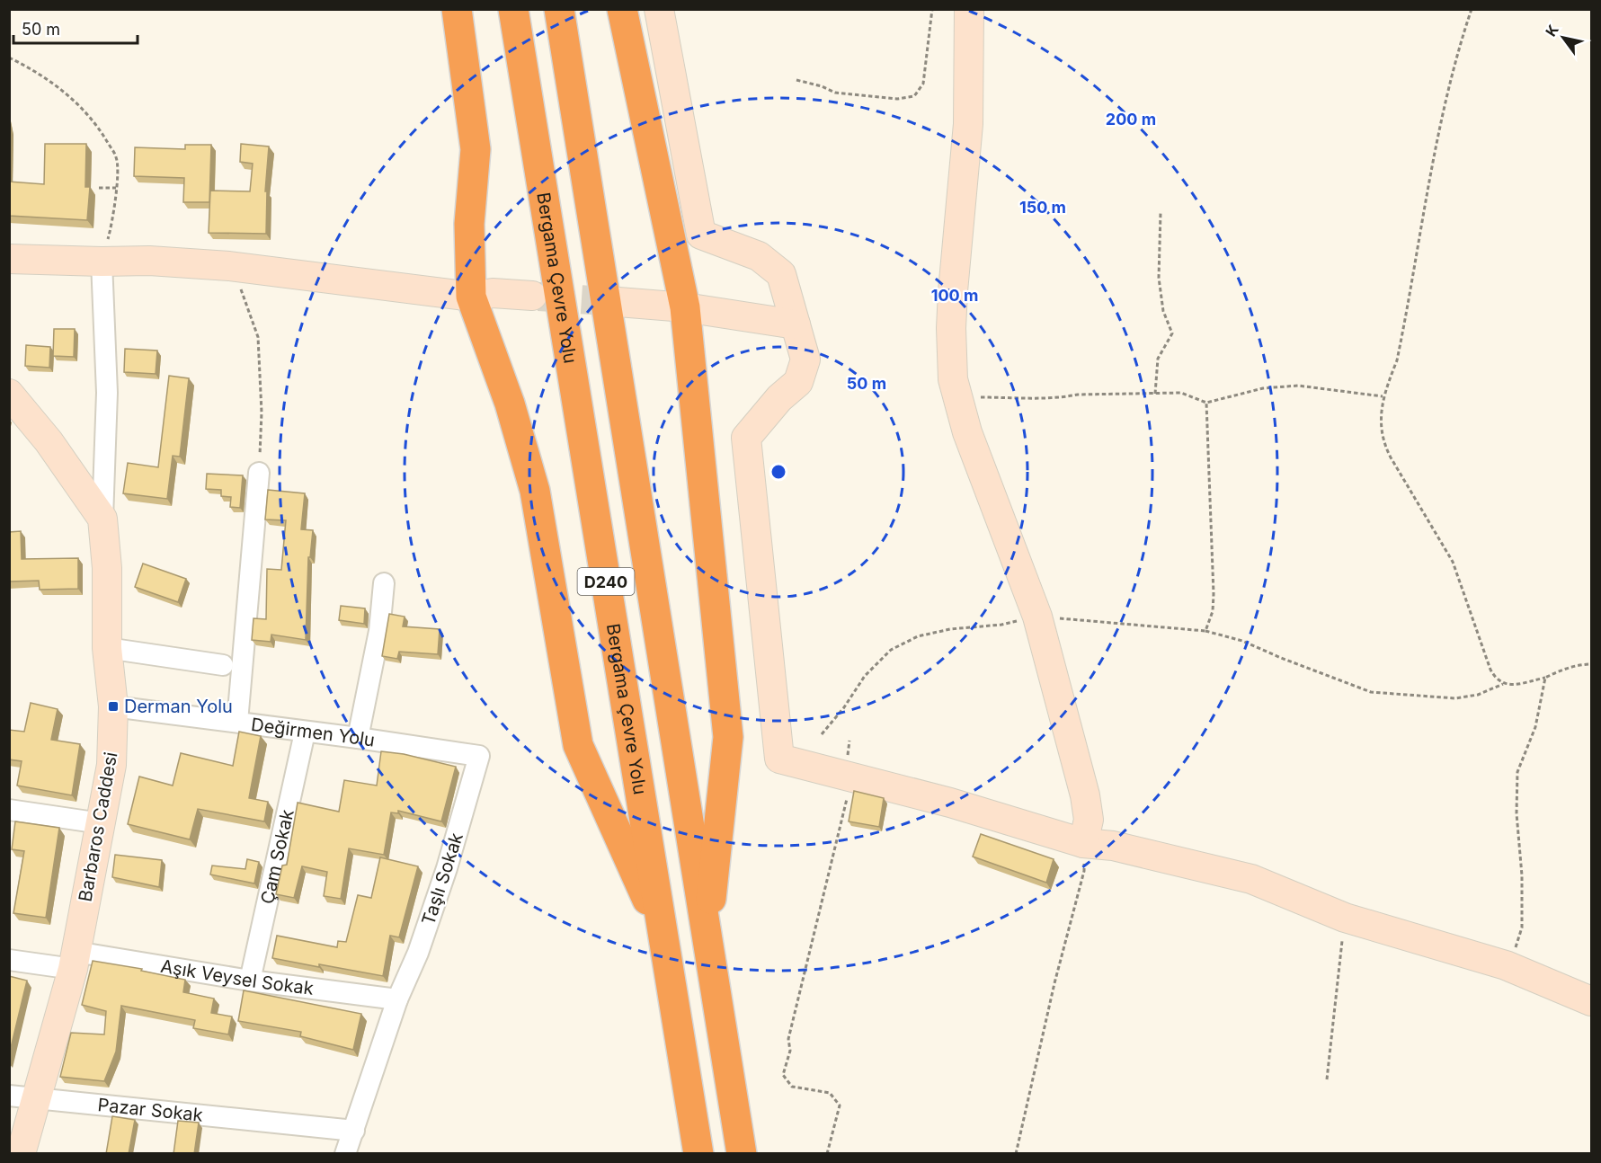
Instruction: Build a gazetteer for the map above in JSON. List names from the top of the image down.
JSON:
{
  "streets": {
    "highway": ["Bergama Çevre Yolu", "D240"],
    "street": [
      "Değirmen Yolu",
      "Barbaros Caddesi",
      "Çam Sokak",
      "Taşlı Sokak",
      "Aşık Veysel Sokak",
      "Pazar Sokak"
    ]
  },
  "crossings": [
    ["Değirmen Yolu", "Barbaros Caddesi"],
    ["Değirmen Yolu", "Çam Sokak"],
    ["Değirmen Yolu", "Taşlı Sokak"],
    ["Barbaros Caddesi", "Aşık Veysel Sokak"],
    ["Barbaros Caddesi", "Pazar Sokak"],
    ["Çam Sokak", "Aşık Veysel Sokak"],
    ["Taşlı Sokak", "Aşık Veysel Sokak"],
    ["Taşlı Sokak", "Pazar Sokak"]
  ],
  "places": {
    "transit": ["Derman Yolu"]
  },
  "scale_bar": "50 m",
  "north": "top left",
  "rings": [
    "200 m",
    "150 m",
    "100 m",
    "50 m"
  ]
}
